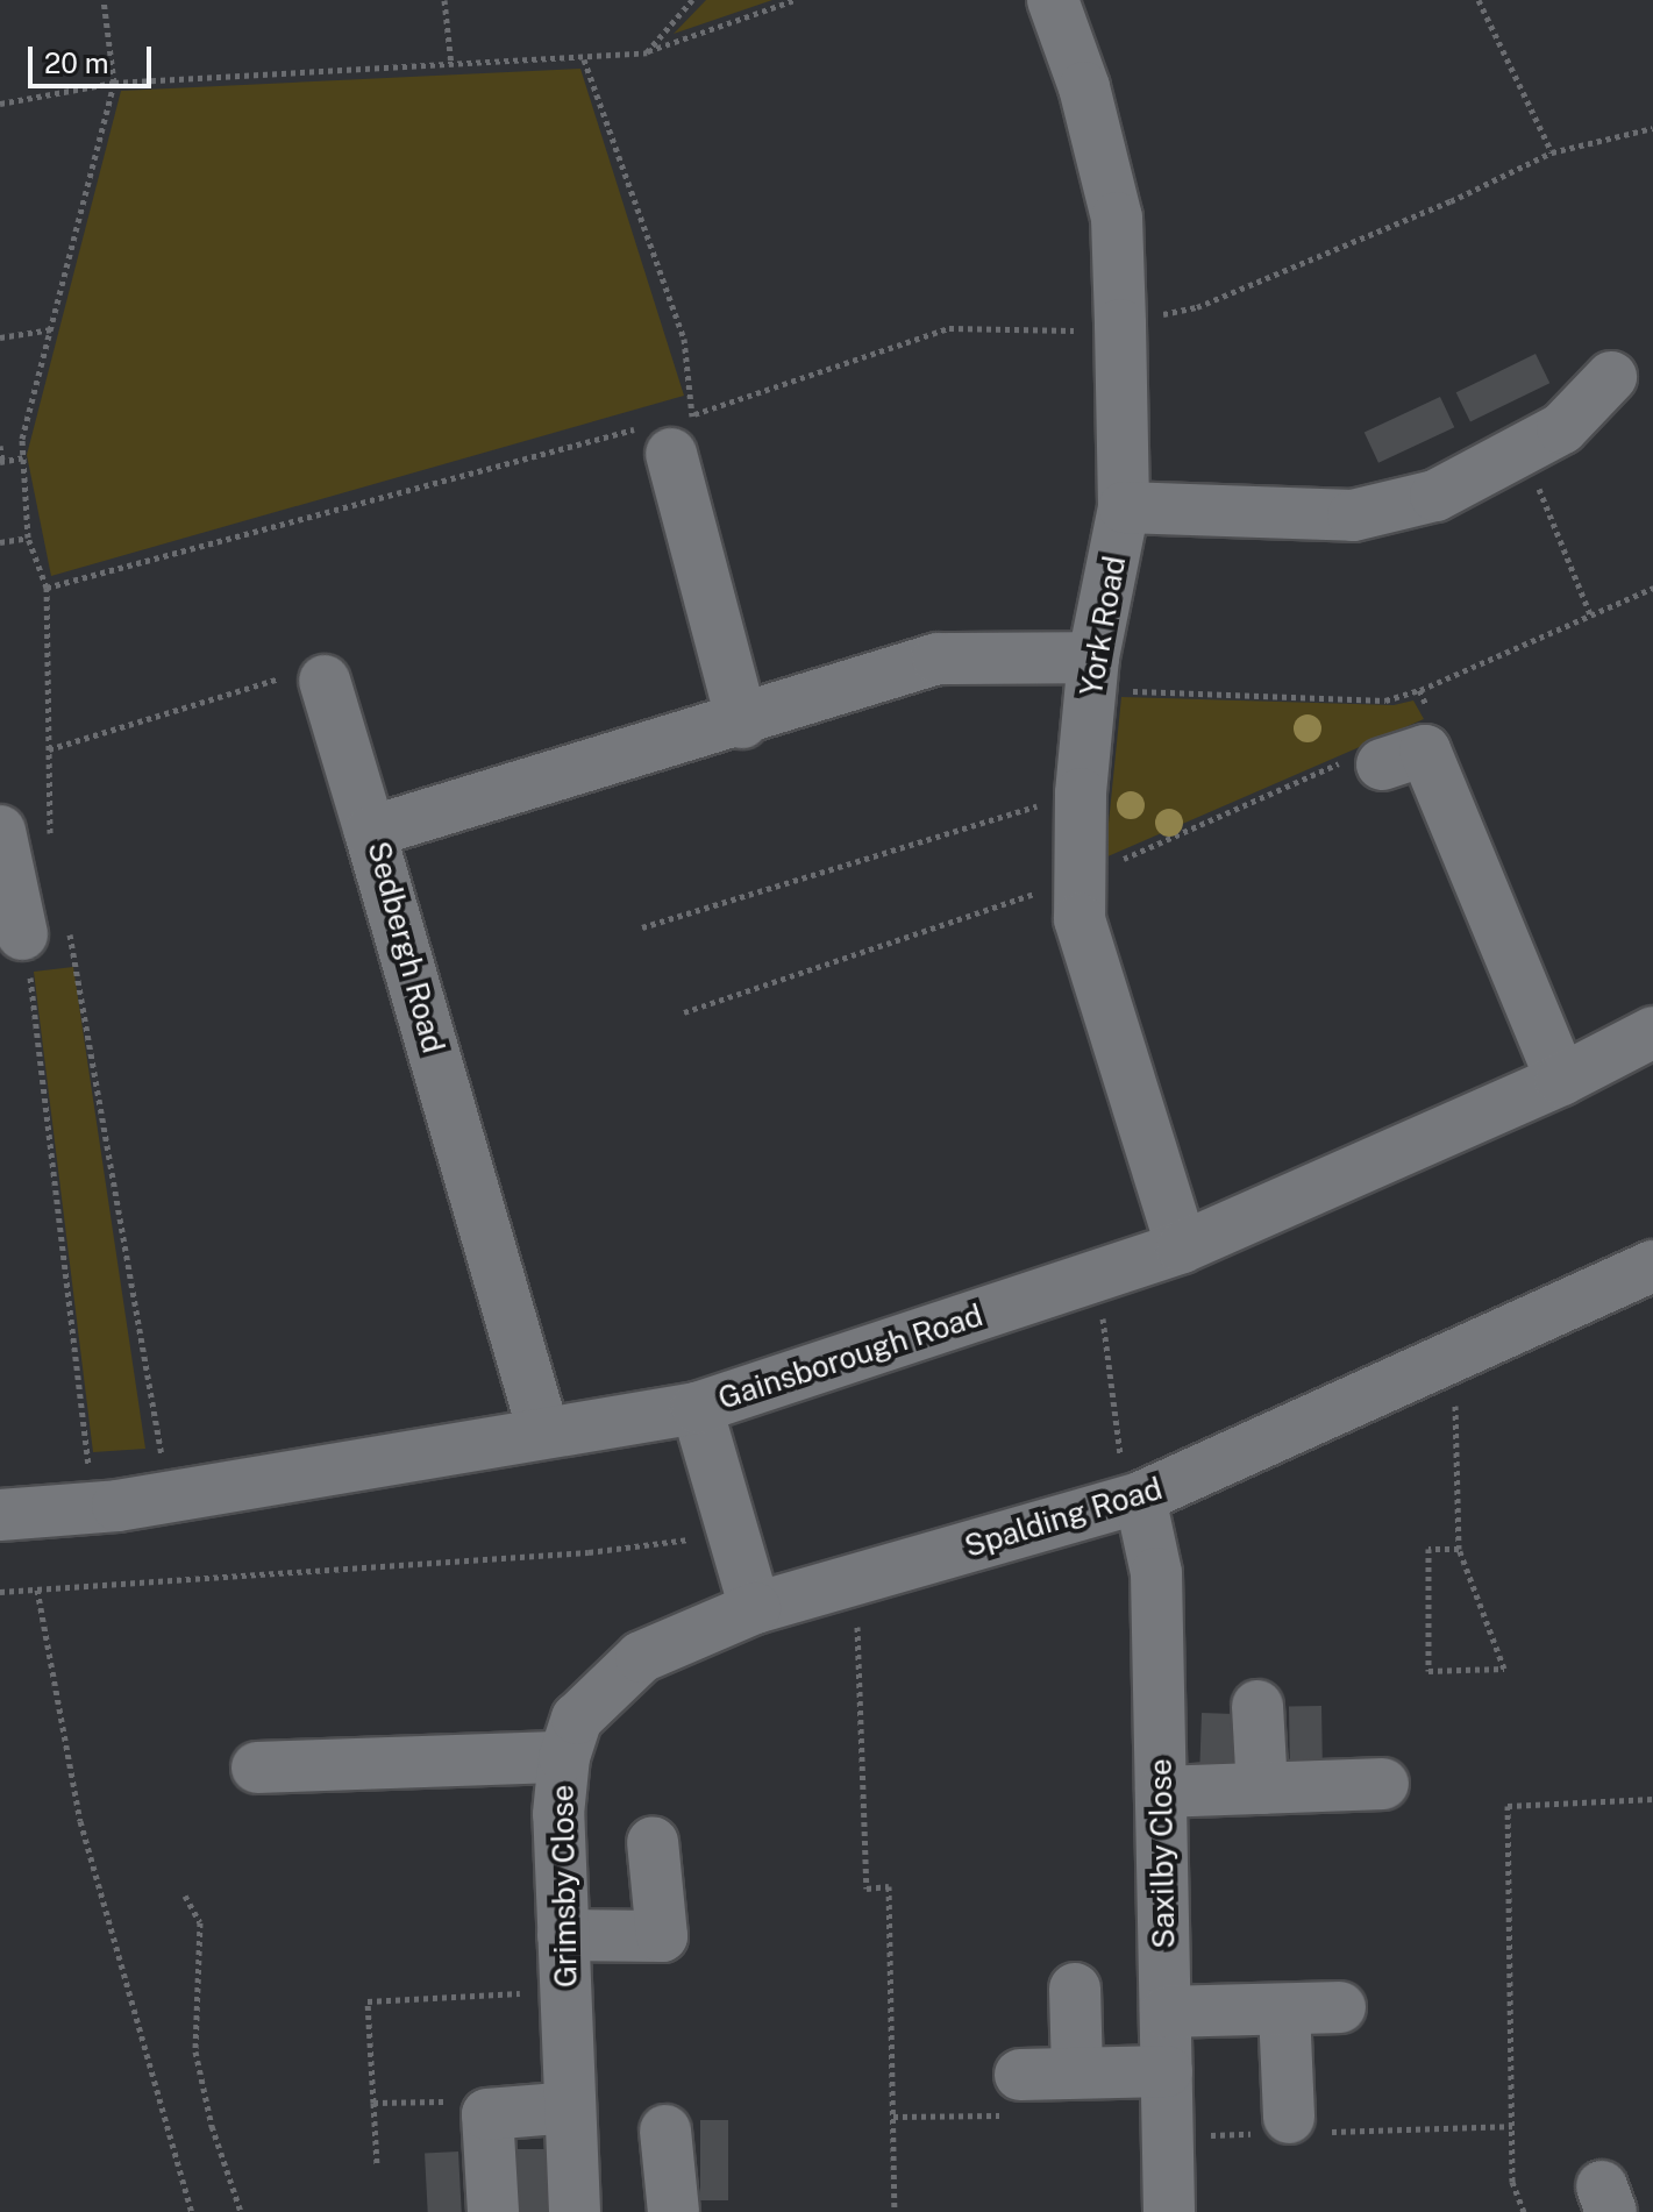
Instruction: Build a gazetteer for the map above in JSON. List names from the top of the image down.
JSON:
{
  "streets": {
    "street": [
      "York Road",
      "Sedbergh Road",
      "Gainsborough Road",
      "Spalding Road",
      "Saxilby Close",
      "Grimsby Close"
    ]
  },
  "crossings": [
    ["York Road", "Sedbergh Road"],
    ["York Road", "Gainsborough Road"],
    ["Sedbergh Road", "Gainsborough Road"],
    ["Spalding Road", "Saxilby Close"],
    ["Spalding Road", "Grimsby Close"]
  ],
  "scale_bar": "20 m"
}
